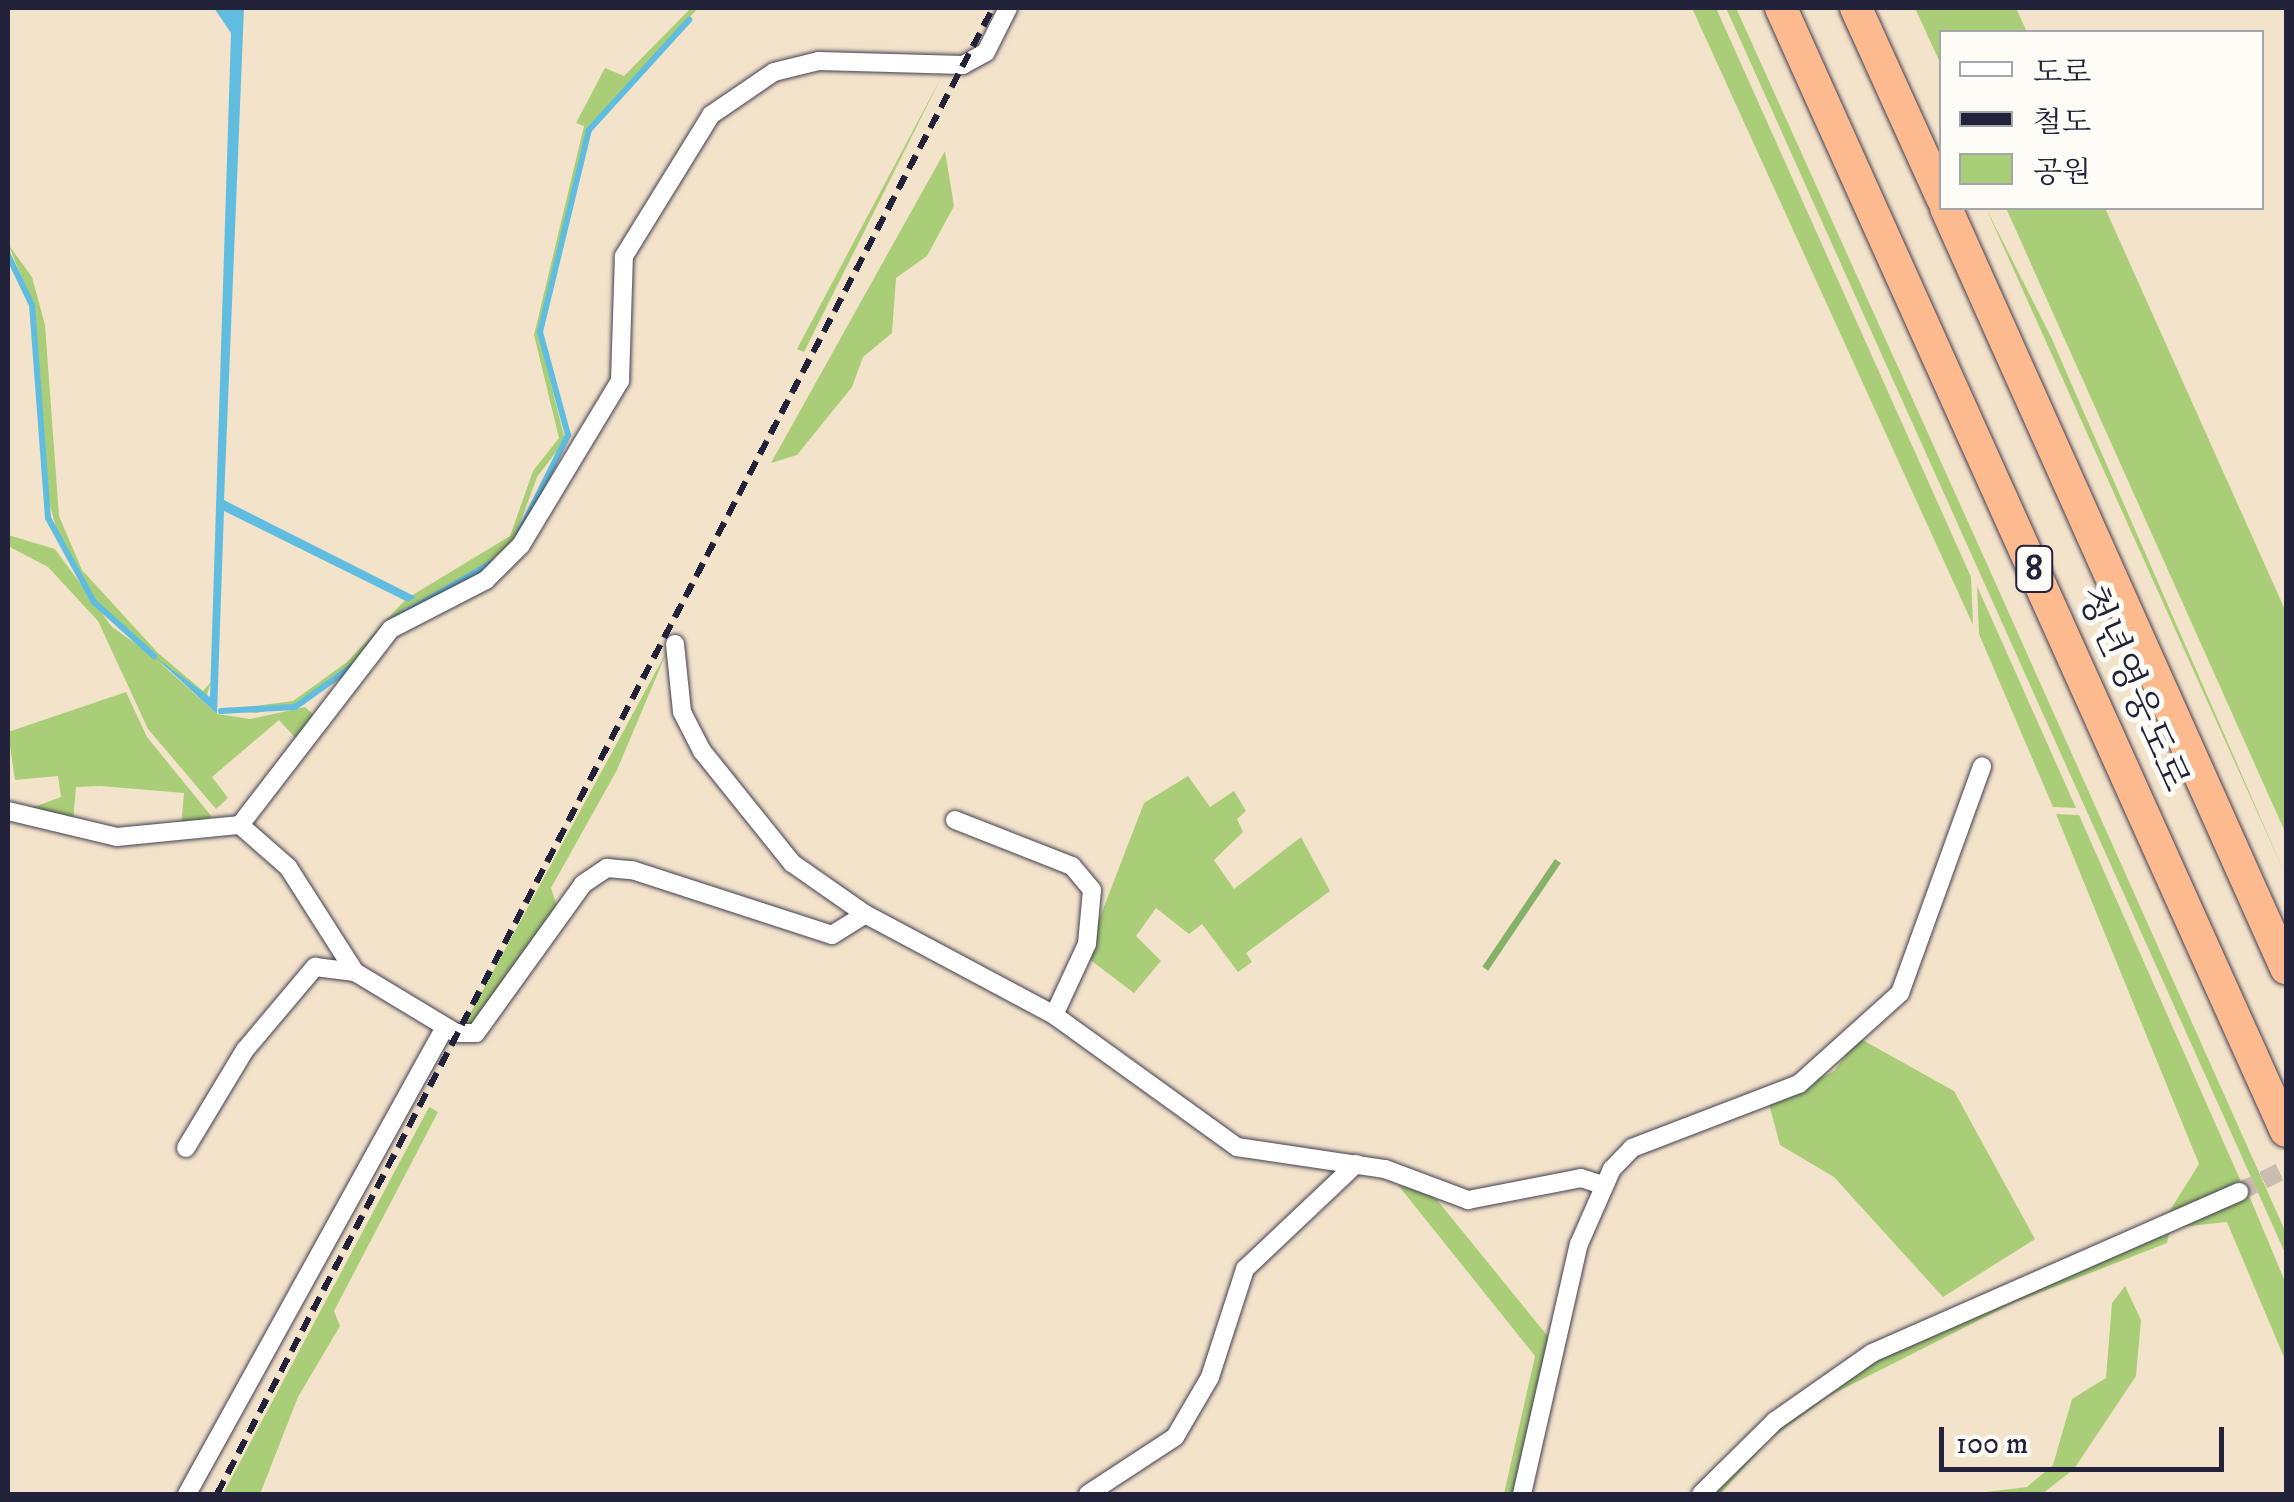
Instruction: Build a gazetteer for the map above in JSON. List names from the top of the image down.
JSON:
{
  "streets": {
    "highway": ["8", "청년영웅도로"]
  },
  "legend": ["도로", "철도", "공원"],
  "scale_bar": "100 m"
}
